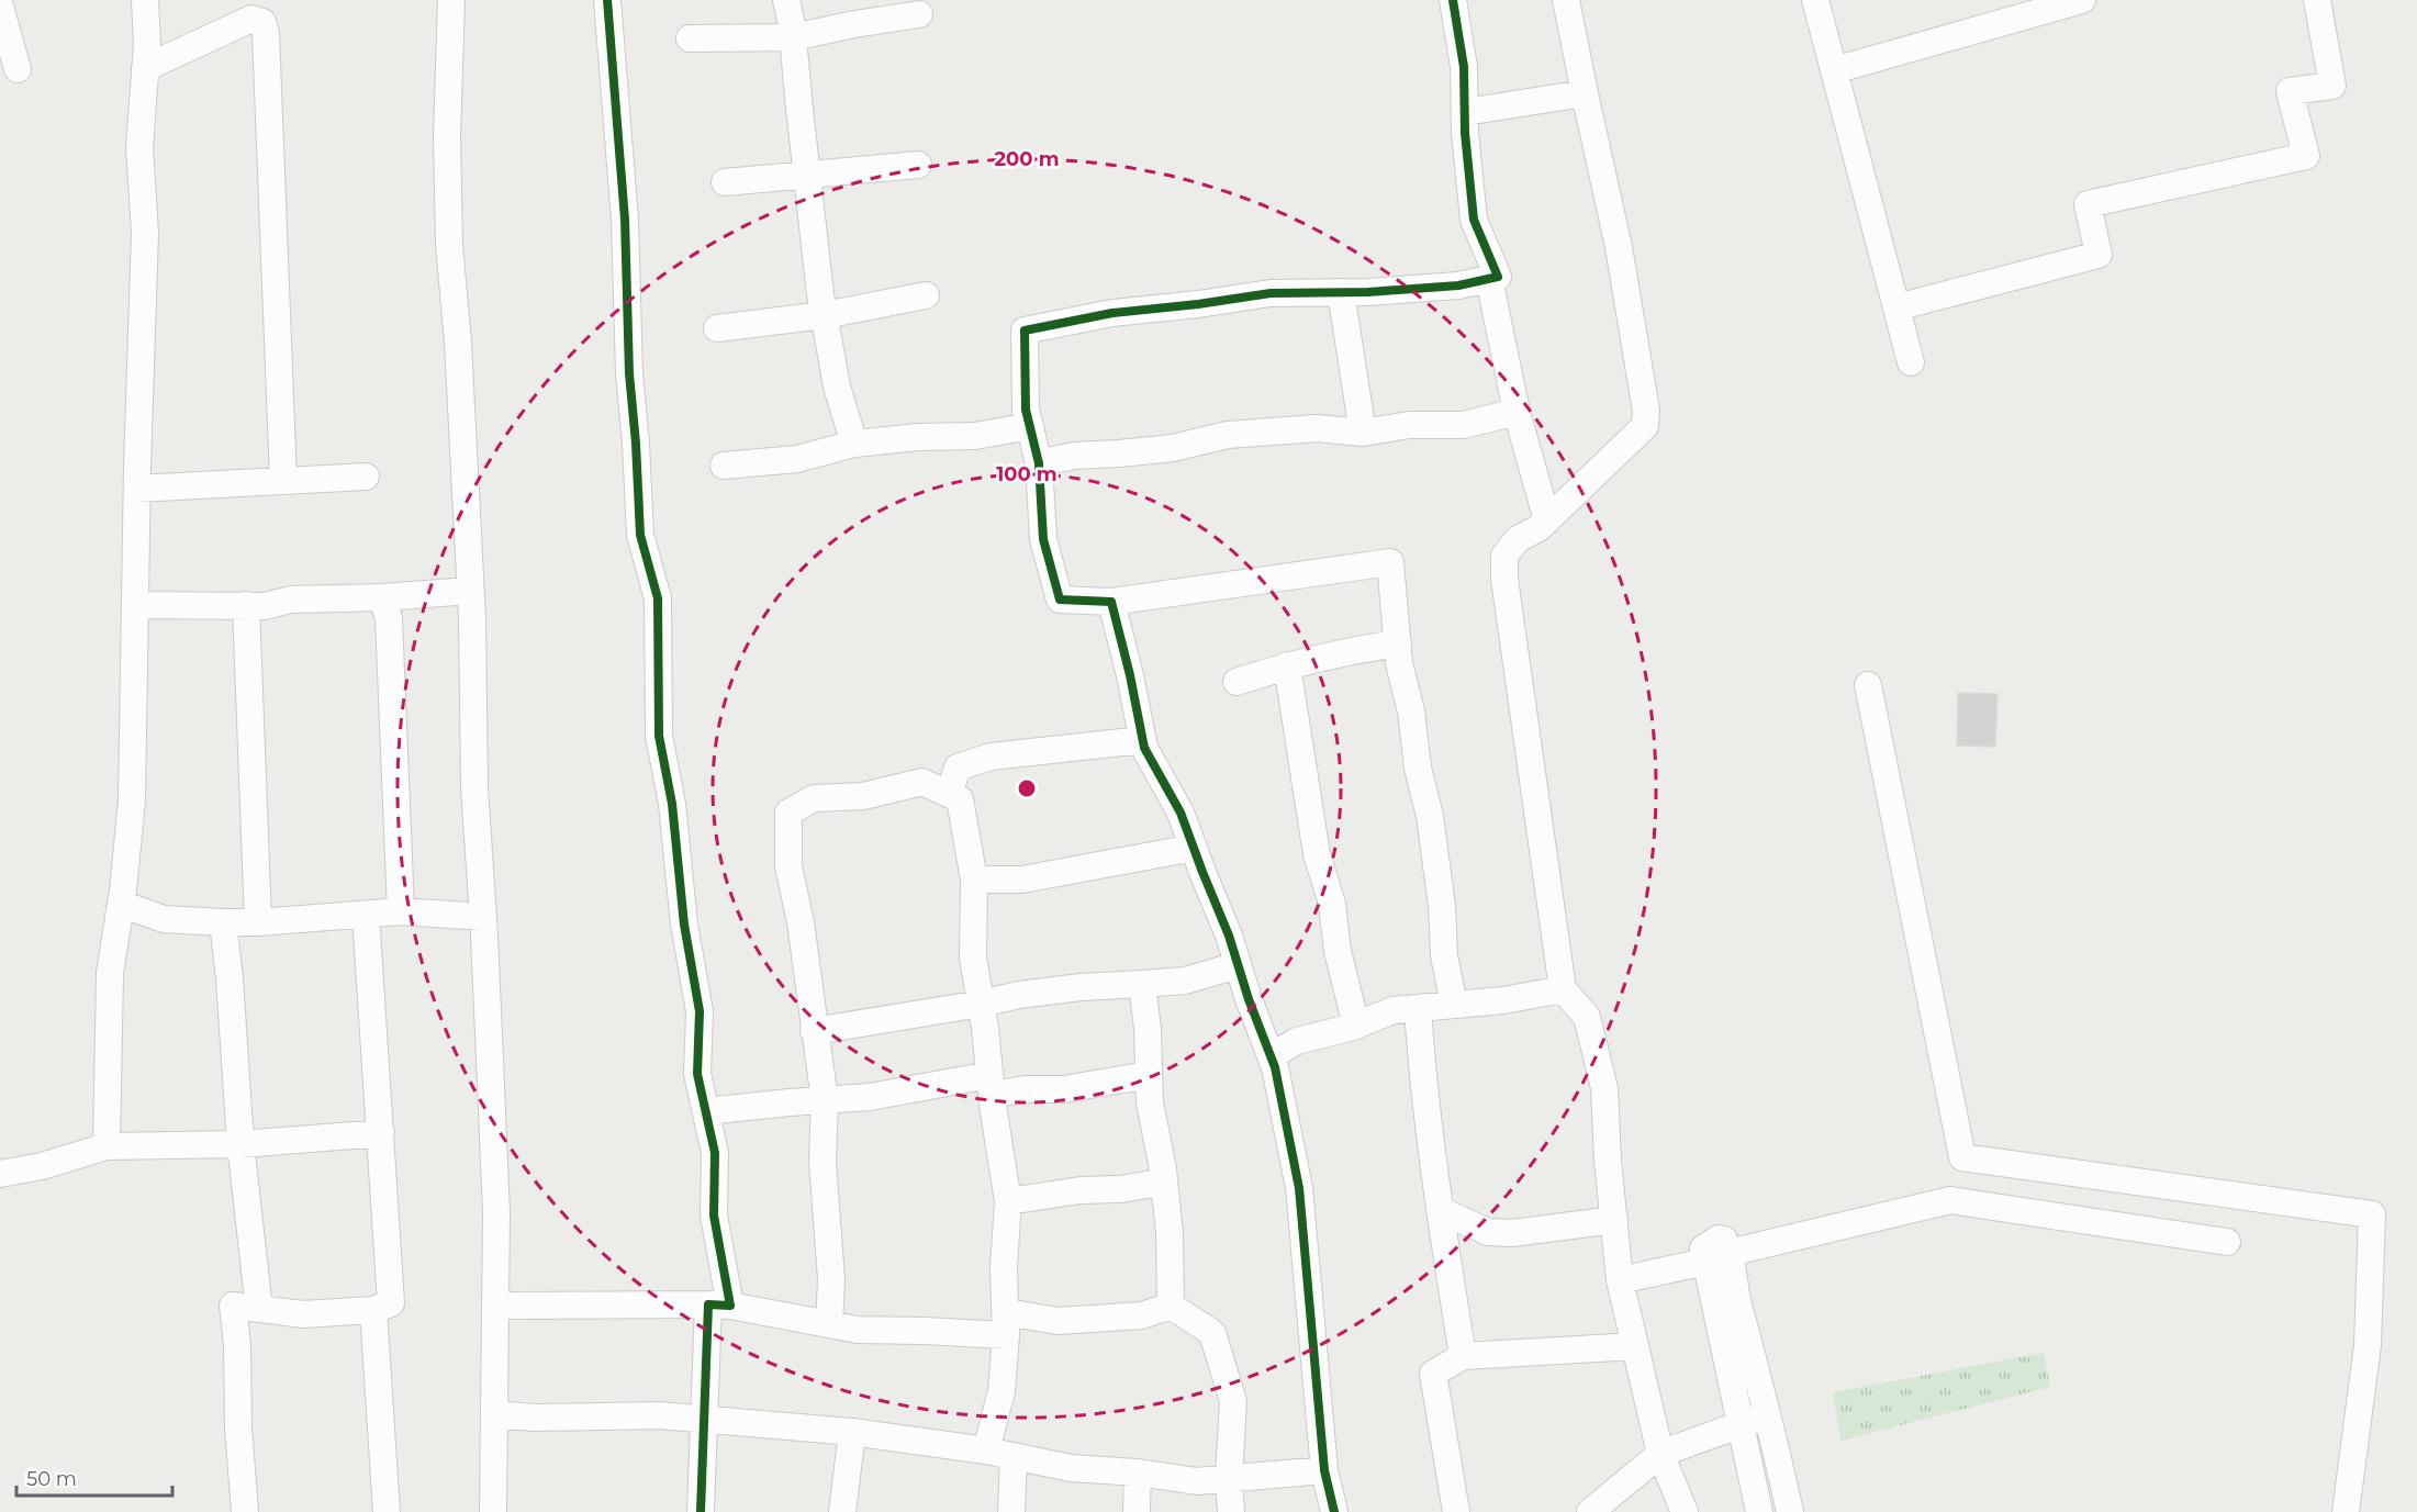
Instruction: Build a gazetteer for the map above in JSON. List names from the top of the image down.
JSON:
{
  "scale_bar": "50 m",
  "rings": ["200 m", "100 m"]
}
